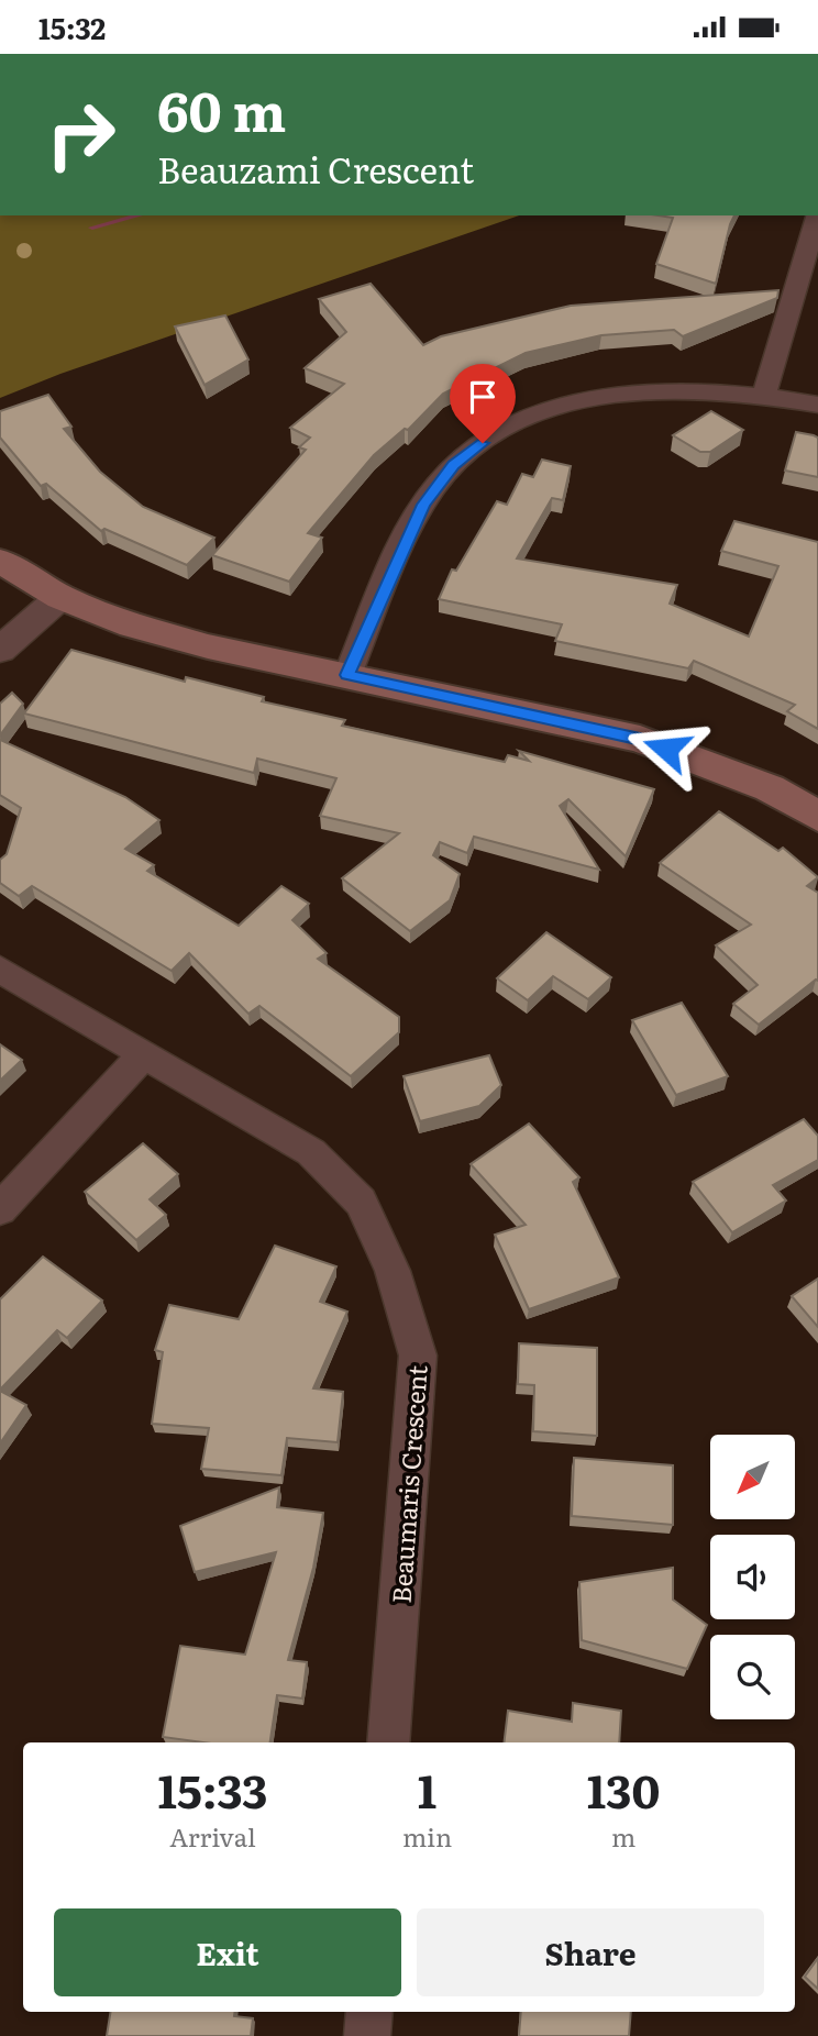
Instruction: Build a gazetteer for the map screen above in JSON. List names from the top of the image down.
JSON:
{
  "streets": {
    "street": ["Beaumaris Crescent"]
  },
  "north": "bottom left",
  "page": {
    "status": "15:32",
    "turn": ["60 m", "Beauzami Crescent"],
    "eta": [
      "15:33",
      "Arrival",
      "1",
      "min",
      "130",
      "m"
    ],
    "buttons": ["Exit", "Share"]
  }
}
